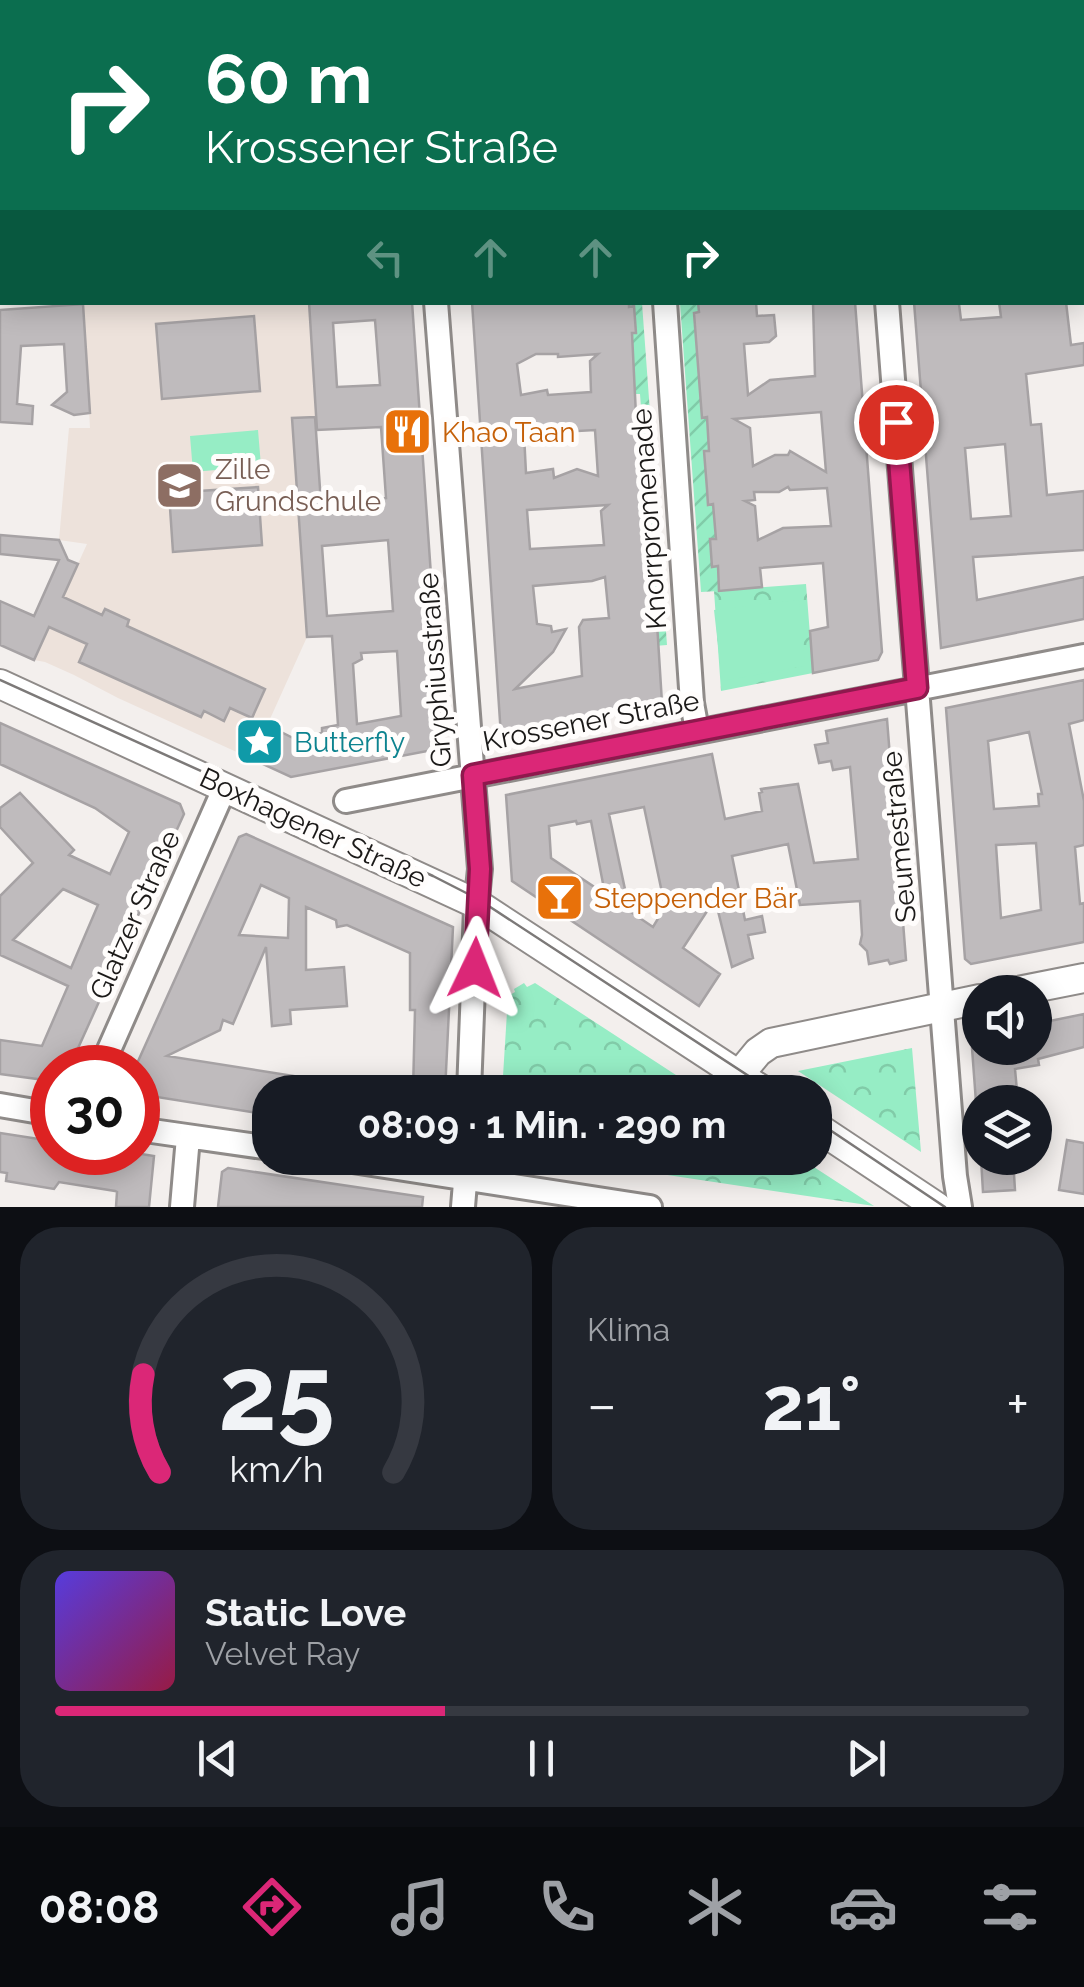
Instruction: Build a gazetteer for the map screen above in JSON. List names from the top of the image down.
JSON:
{
  "streets": {
    "street": [
      "Knorrpromenade",
      "Gryphiusstraße",
      "Krossener Straße",
      "Boxhagener Straße",
      "Seumestraße",
      "Glatzer Straße"
    ]
  },
  "crossings": [
    ["Knorrpromenade", "Krossener Straße"],
    ["Gryphiusstraße", "Krossener Straße"],
    ["Gryphiusstraße", "Boxhagener Straße"],
    ["Krossener Straße", "Seumestraße"],
    ["Boxhagener Straße", "Glatzer Straße"]
  ],
  "places": {
    "restaurant": ["Khao Taan"],
    "school or university": ["Zille Grundschule"],
    "place": ["Butterfly"],
    "bar": ["Steppender Bär"]
  },
  "page": {
    "turn": ["60 m", "Krossener Straße"],
    "limit": "30",
    "trip": "08:09 · 1 Min. · 290 m",
    "tile": "Klima",
    "heat": ["−", "21°", "+"],
    "song": ["Static Love", "Velvet Ray"],
    "tabs": "08:08",
    "gauge": ["25", "km/h"]
  }
}
